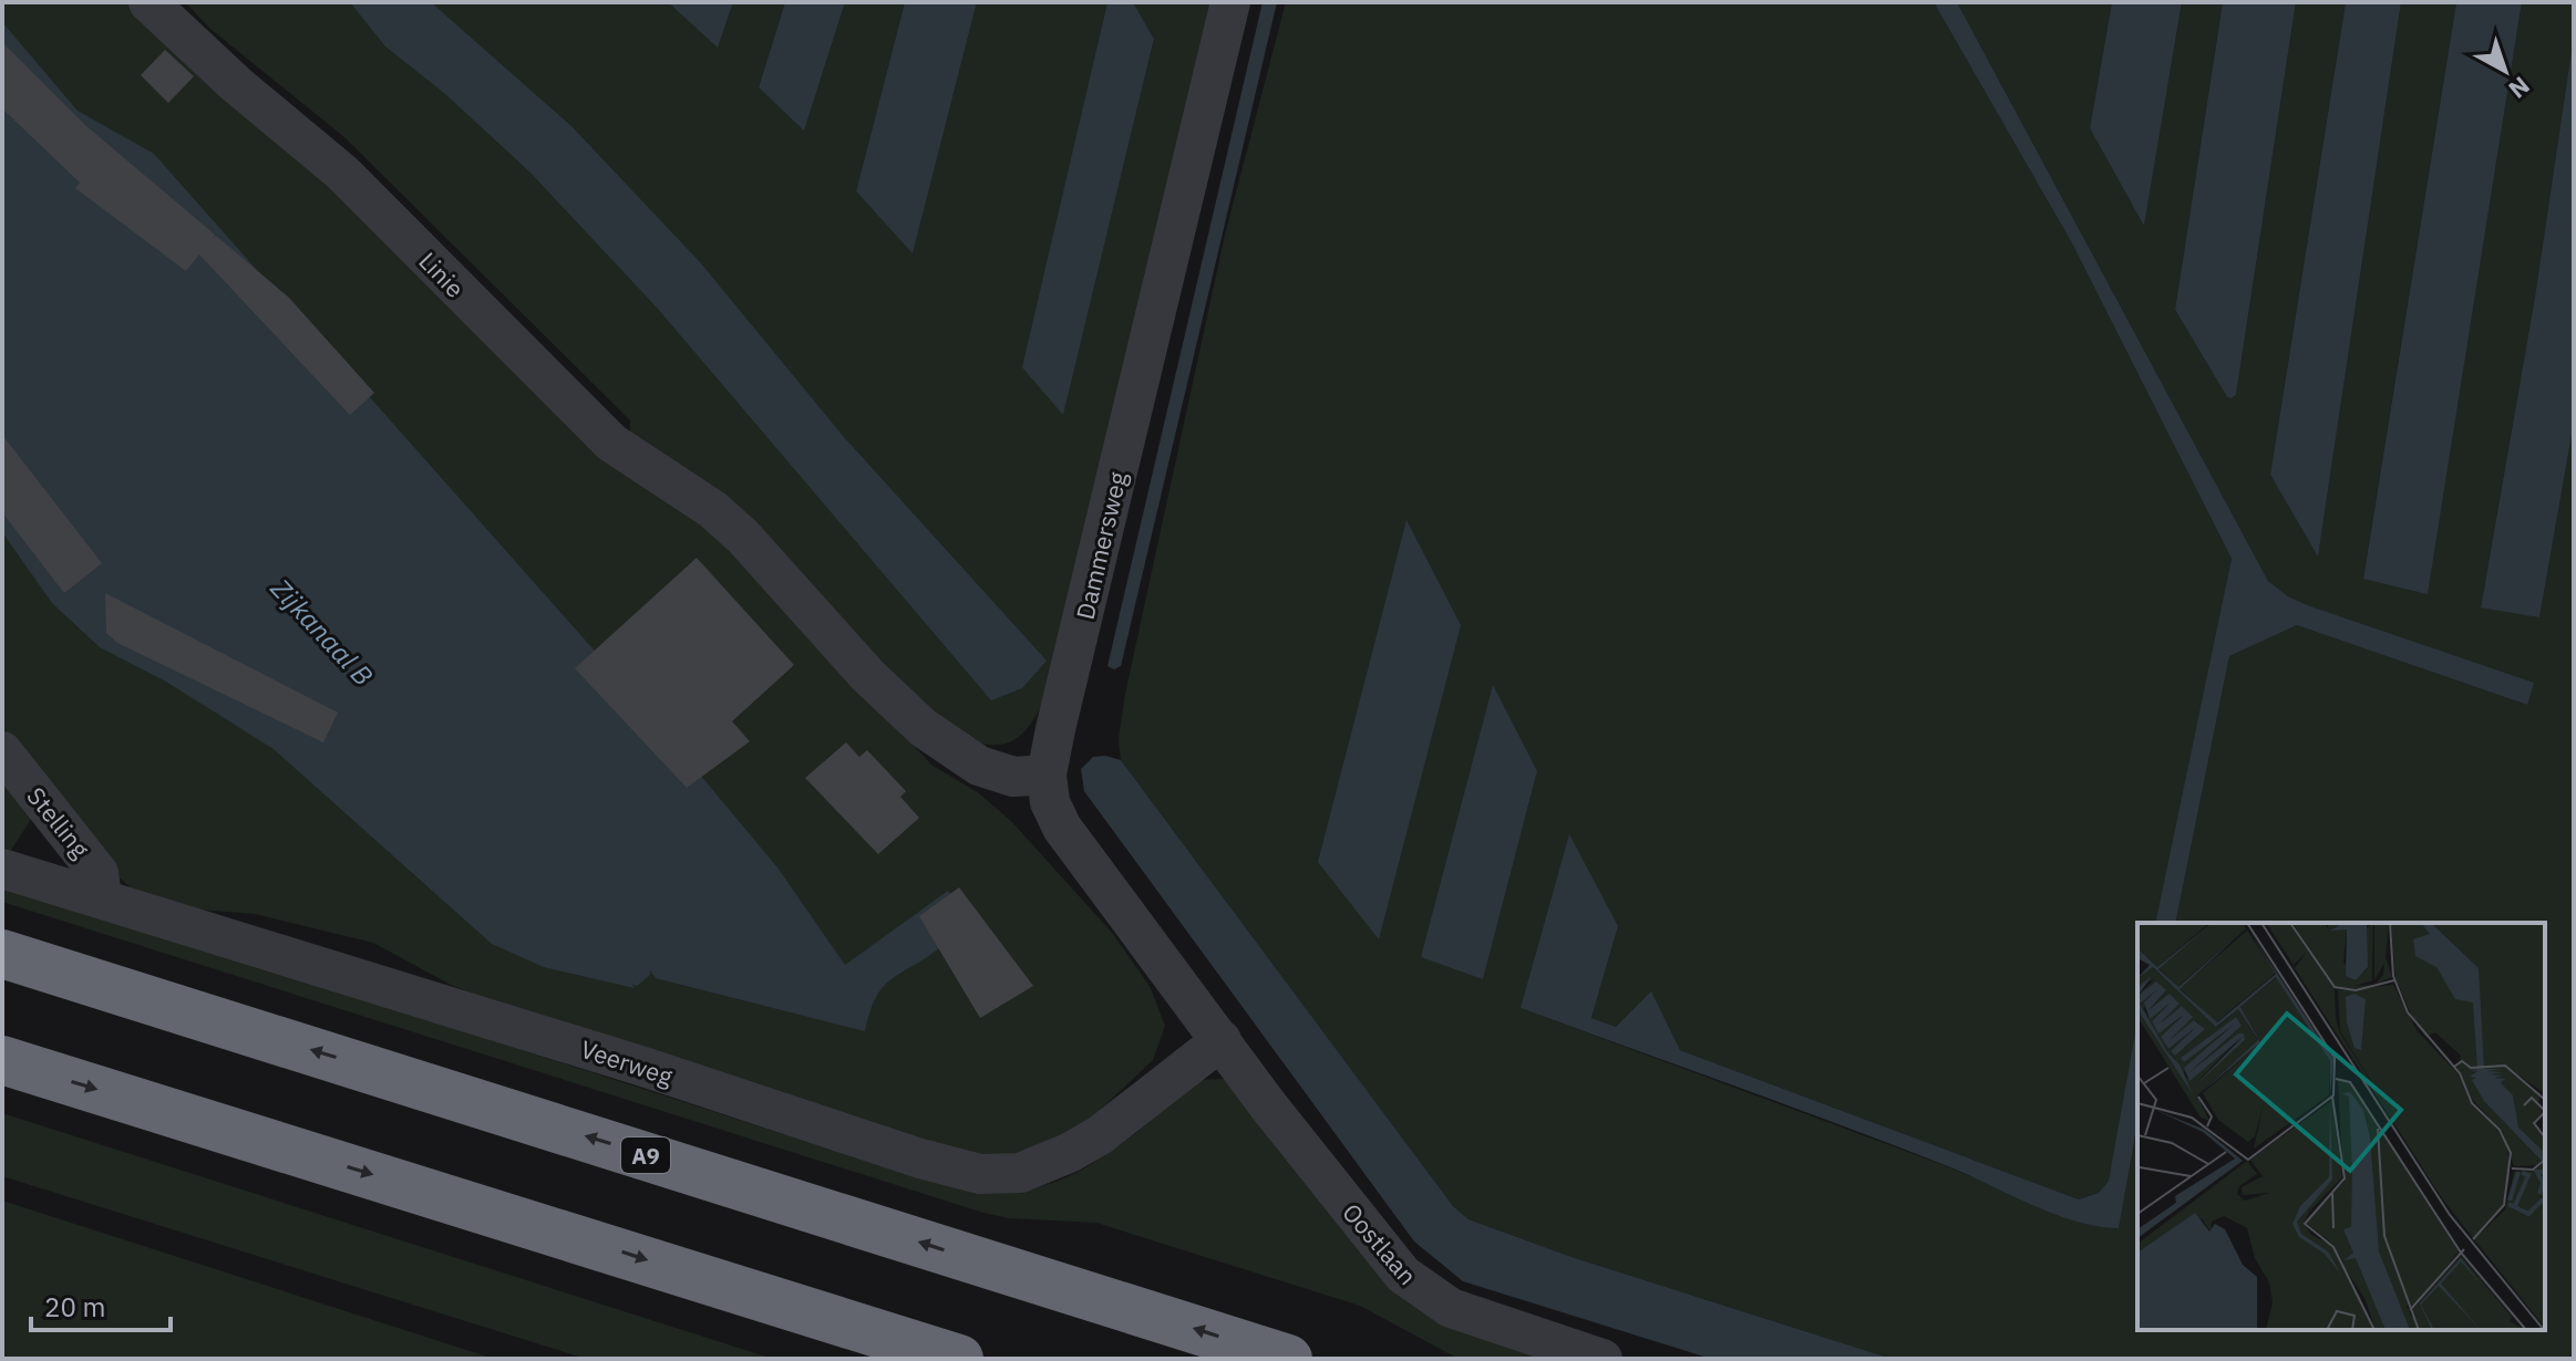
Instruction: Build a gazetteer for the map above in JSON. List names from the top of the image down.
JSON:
{
  "streets": {
    "highway": ["A9"],
    "street": [
      "Linie",
      "Dammersweg",
      "Stelling",
      "Veerweg",
      "Oostlaan"
    ]
  },
  "crossings": [
    ["Linie", "Dammersweg"],
    ["Dammersweg", "Veerweg"],
    ["Dammersweg", "Oostlaan"],
    ["Stelling", "Veerweg"],
    ["Veerweg", "Oostlaan"]
  ],
  "water": ["Zijkanaal B"],
  "scale_bar": "20 m",
  "north": "bottom right"
}
